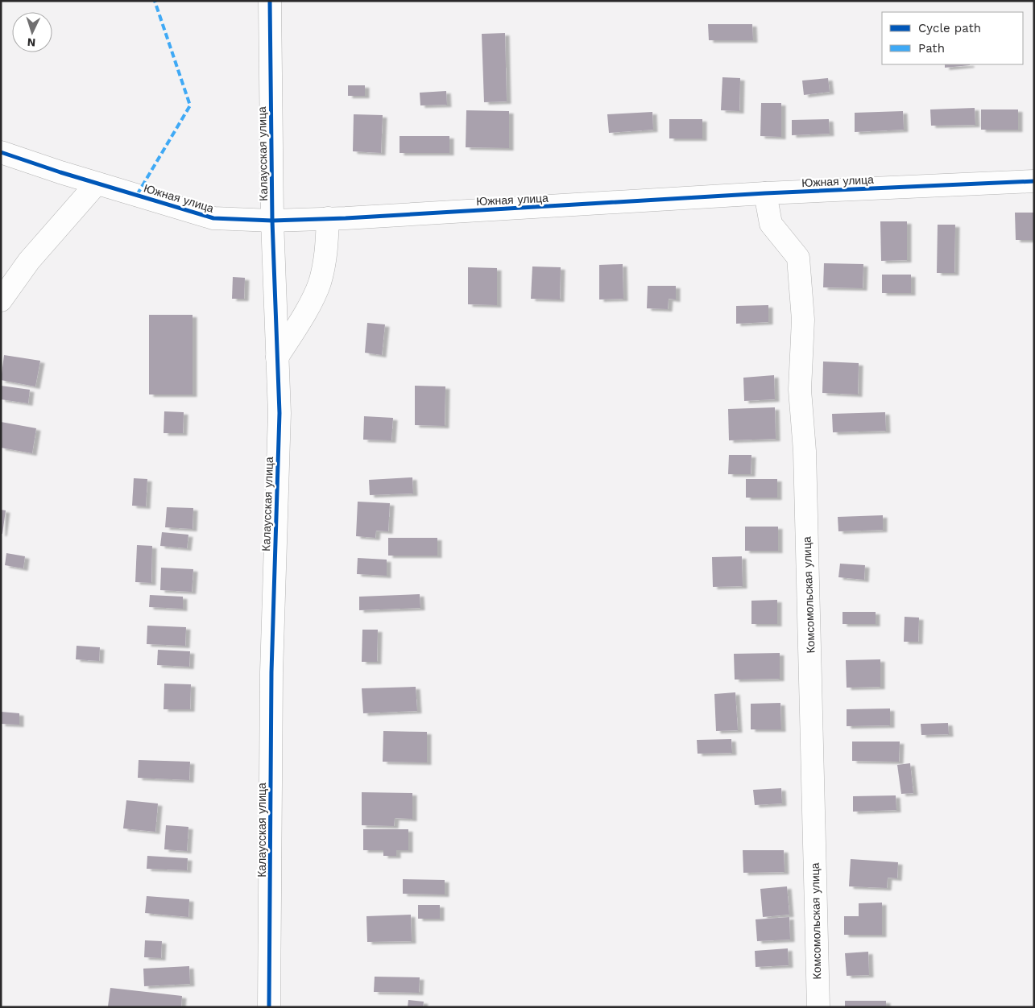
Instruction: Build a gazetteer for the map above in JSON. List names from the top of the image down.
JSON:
{
  "streets": {
    "street": ["Калаусская улица", "Южная улица", "Комсомольская улица"]
  },
  "crossings": [
    ["Калаусская улица", "Южная улица"],
    ["Южная улица", "Комсомольская улица"]
  ],
  "legend": ["Cycle path", "Path"],
  "north": "bottom"
}
